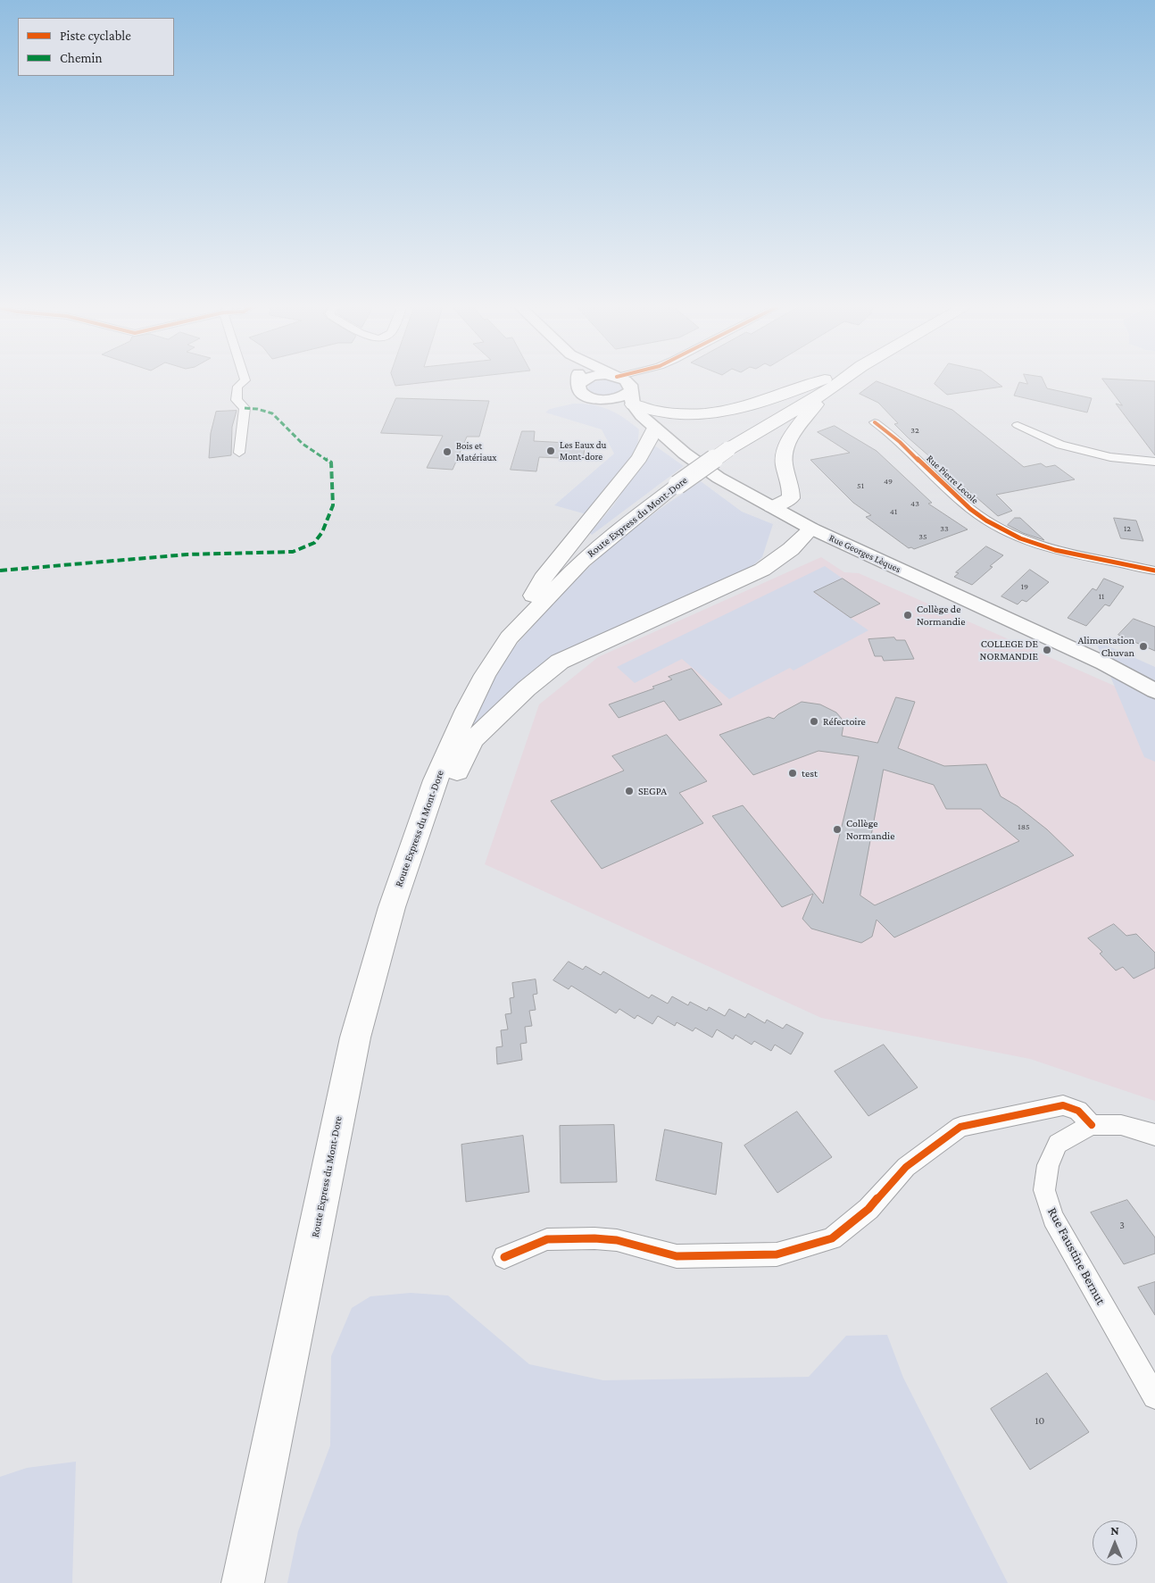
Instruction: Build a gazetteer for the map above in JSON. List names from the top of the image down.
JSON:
{
  "streets": {
    "main road": ["Route Express du Mont-Dore", "Rue Georges Lèques"],
    "street": ["Rue Pierre Lecole", "Rue Faustine Bernut"]
  },
  "places": [
    "Les Eaux du Mont-dore",
    "Bois et Matériaux",
    "Collège de Normandie",
    "Alimentation Chuvan",
    "COLLEGE DE NORMANDIE",
    "Réfectoire",
    "test",
    "SEGPA",
    "Collège Normandie"
  ],
  "house_numbers": [
    "32",
    "49",
    "51",
    "43",
    "41",
    "33",
    "12",
    "35",
    "19",
    "11",
    "185",
    "3",
    "10"
  ],
  "legend": ["Piste cyclable", "Chemin"],
  "north": "top"
}
